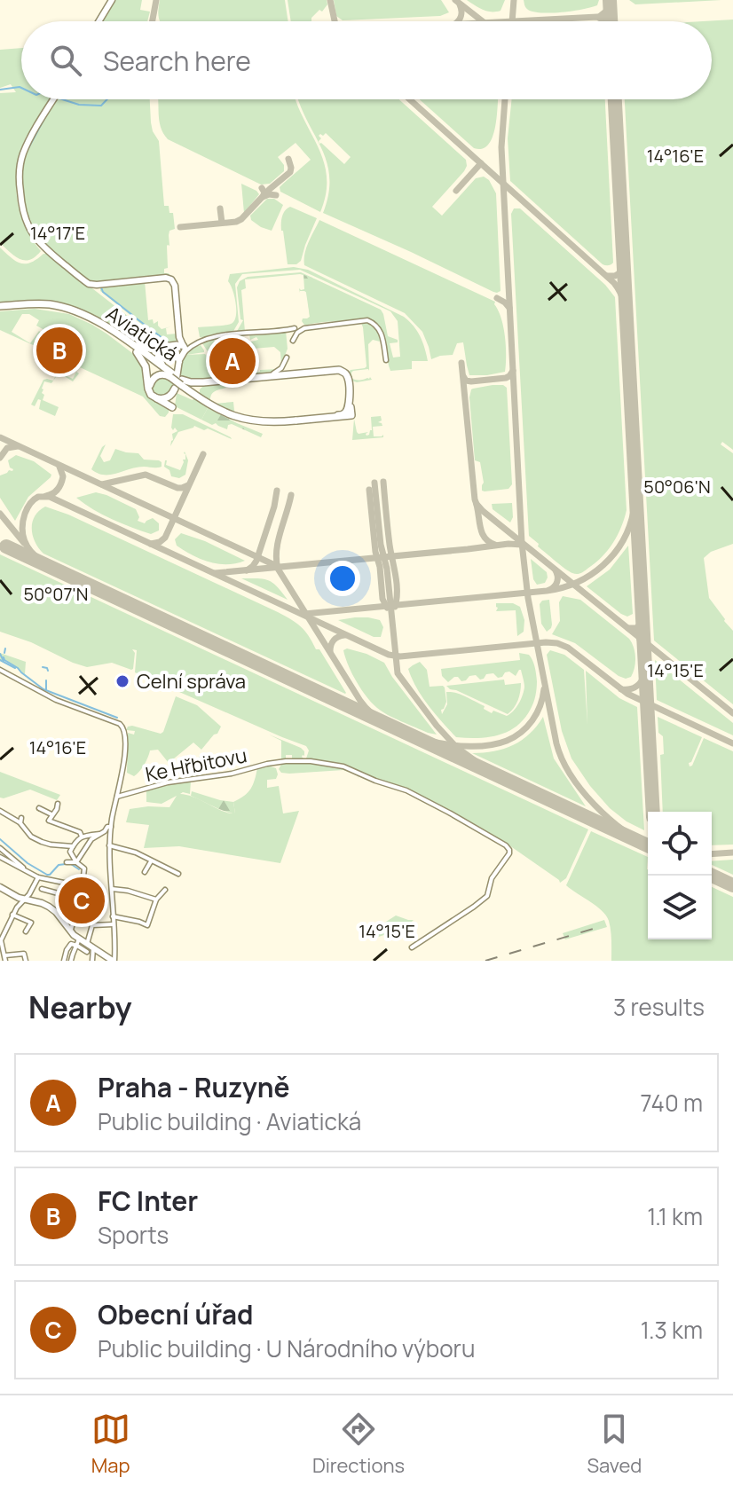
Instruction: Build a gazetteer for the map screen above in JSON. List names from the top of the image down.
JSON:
{
  "streets": {
    "main road": ["Aviatická"],
    "street": ["Ke Hřbitovu"]
  },
  "places": ["Celní správa"],
  "page": {
    "search": "Search here",
    "pins": ["B", "A", "C"],
    "heading": ["Nearby", "3 results"],
    "list": [
      {
        "mark": "A",
        "name": "Praha - Ruzyně",
        "note": "Public building · Aviatická",
        "value": "740 m"
      },
      {
        "mark": "B",
        "name": "FC Inter",
        "note": "Sports",
        "value": "1.1 km"
      },
      {
        "mark": "C",
        "name": "Obecní úřad",
        "note": "Public building · U Národního výboru",
        "value": "1.3 km"
      }
    ],
    "nav": ["Map", "Directions", "Saved"]
  },
  "coordinates": [
    "14°16'E",
    "14°17'E",
    "50°06'N",
    "50°07'N",
    "14°15'E"
  ]
}
